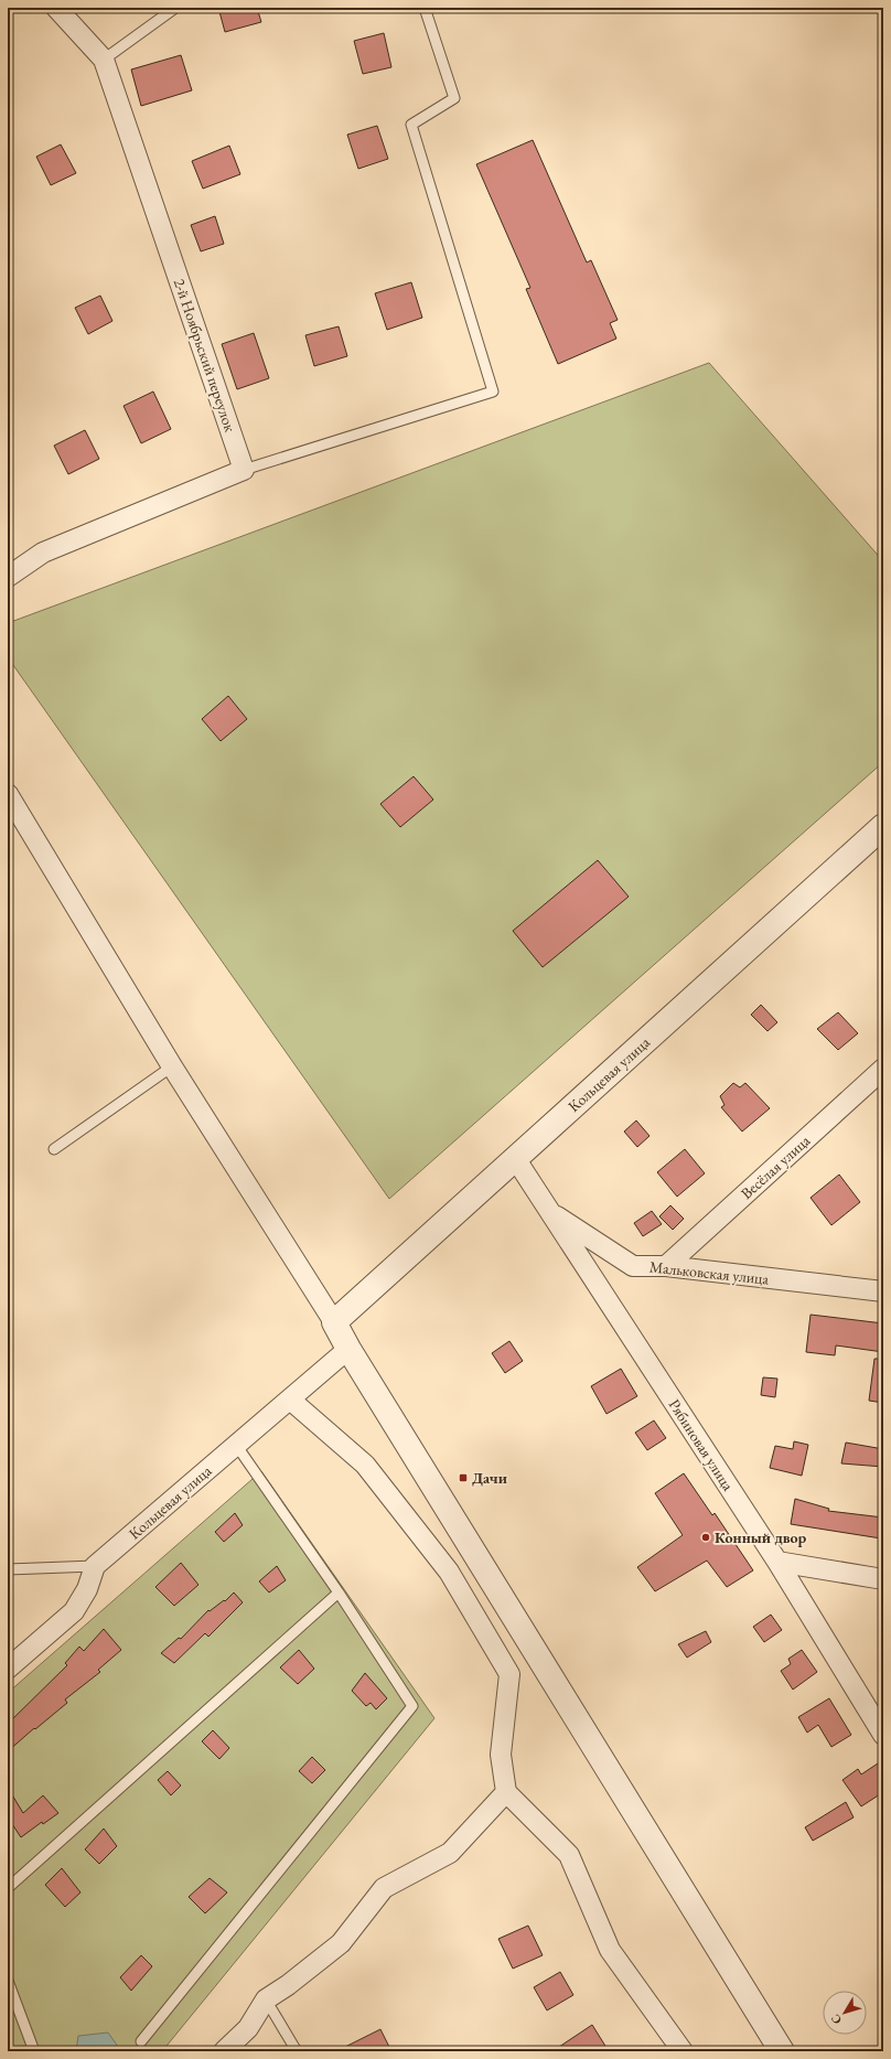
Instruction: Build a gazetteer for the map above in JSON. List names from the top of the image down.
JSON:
{
  "streets": {
    "street": [
      "2-й Ноябрьский переулок",
      "Кольцевая улица",
      "Весёлая улица",
      "Мальковская улица",
      "Рябиновая улица"
    ]
  },
  "crossings": [
    ["Кольцевая улица", "Рябиновая улица"],
    ["Весёлая улица", "Мальковская улица"],
    ["Мальковская улица", "Рябиновая улица"]
  ],
  "places": {
    "transit": ["Дачи"],
    "other": ["Конный двор"]
  },
  "north": "bottom left"
}
